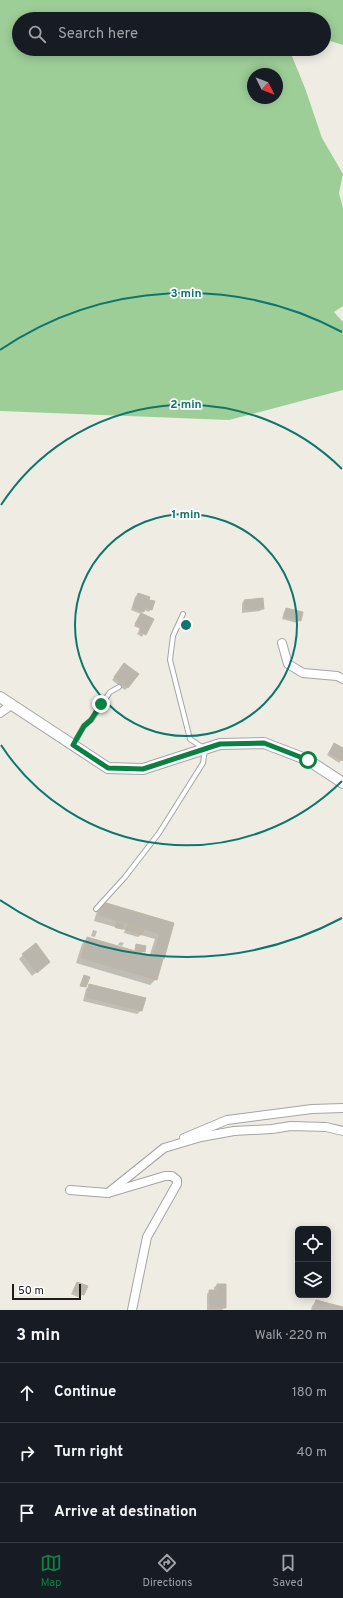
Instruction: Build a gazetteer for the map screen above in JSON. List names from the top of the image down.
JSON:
{
  "scale_bar": "50 m",
  "north": "bottom right",
  "page": {
    "search": "Search here",
    "scale": "50 m",
    "heading": ["3 min", "Walk · 220 m"],
    "list": [
      ["Continue", "180 m"],
      ["Turn right", "40 m"],
      "Arrive at destination"
    ],
    "nav": ["Map", "Directions", "Saved"]
  },
  "rings": ["3 min", "2 min", "1 min"]
}
